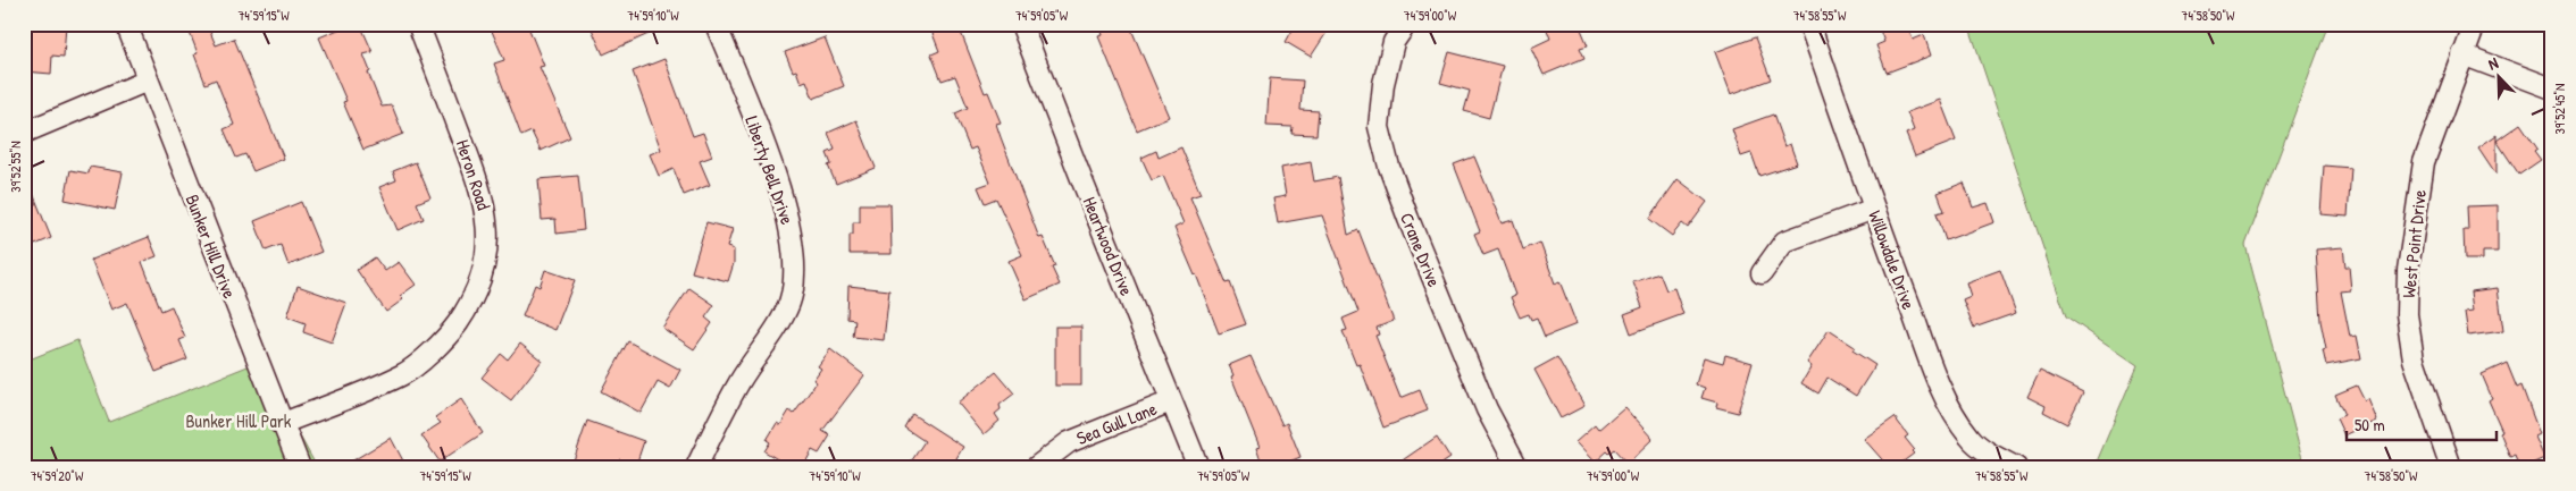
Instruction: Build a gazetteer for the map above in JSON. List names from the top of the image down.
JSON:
{
  "streets": {
    "street": [
      "Liberty Bell Drive",
      "Heron Road",
      "West Point Drive",
      "Bunker Hill Drive",
      "Heartwood Drive",
      "Crane Drive",
      "Willowdale Drive",
      "Sea Gull Lane"
    ]
  },
  "crossings": [
    ["Heron Road", "Bunker Hill Drive"],
    ["Heartwood Drive", "Sea Gull Lane"]
  ],
  "parks": ["Bunker Hill Park"],
  "scale_bar": "50 m",
  "north": "top left",
  "coordinates": [
    "74°59'15\"W",
    "74°59'10\"W",
    "74°59'05\"W",
    "74°59'00\"W",
    "74°58'55\"W",
    "74°58'50\"W",
    "39°52'45\"N",
    "39°52'55\"N",
    "74°59'20\"W"
  ]
}
